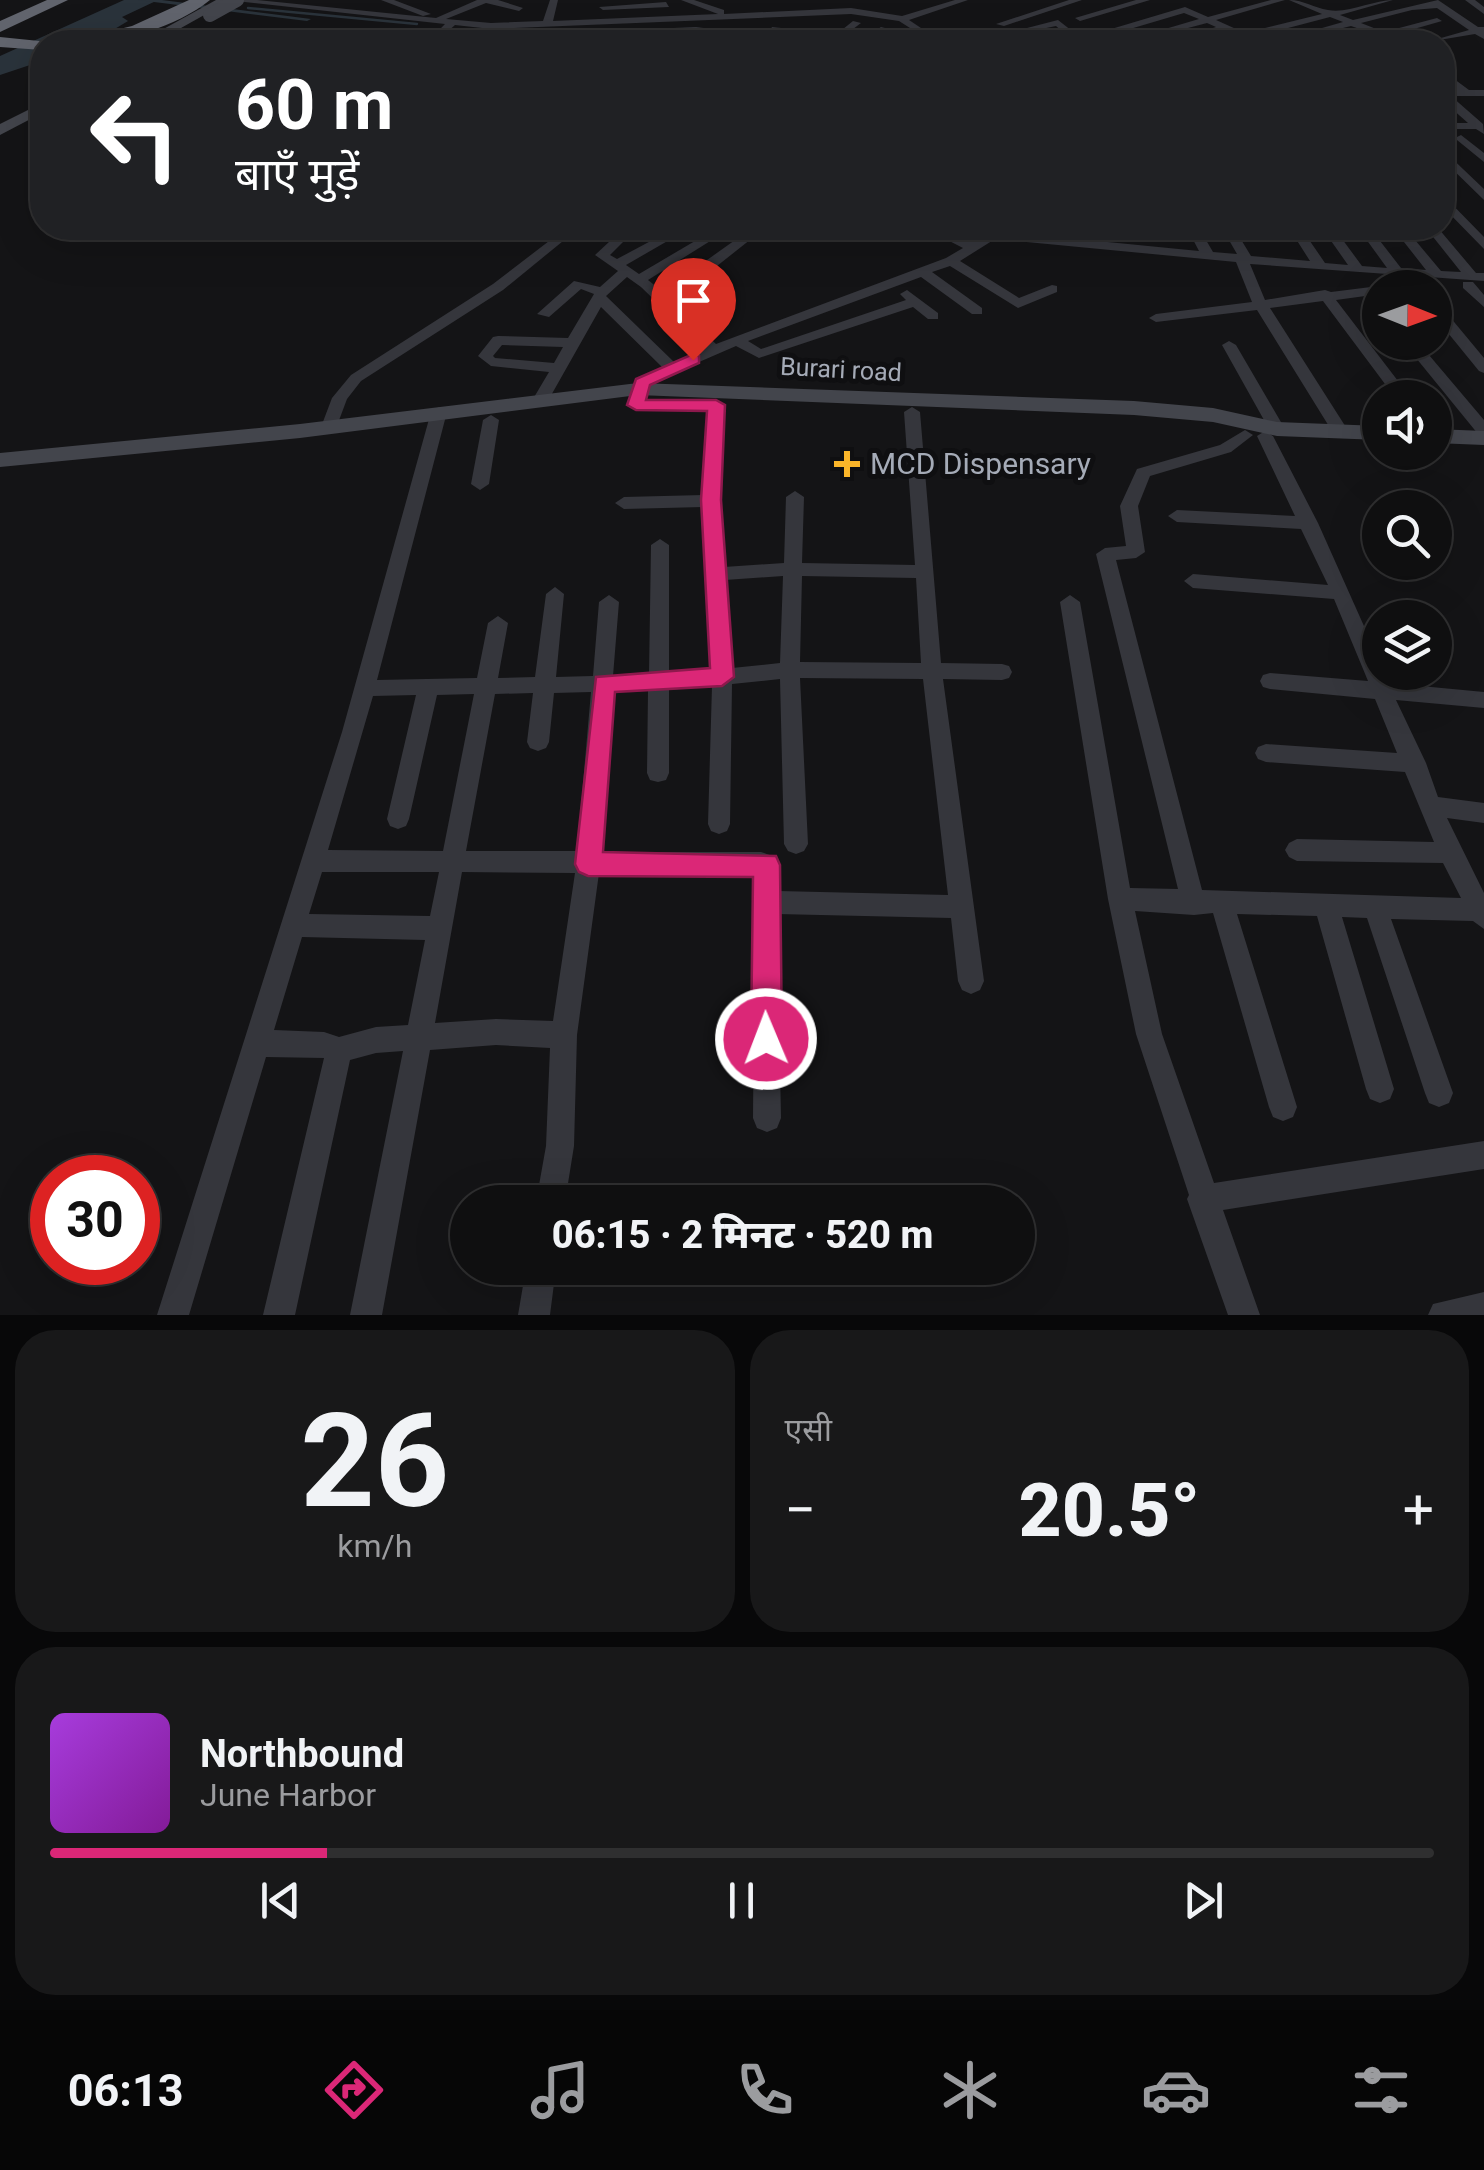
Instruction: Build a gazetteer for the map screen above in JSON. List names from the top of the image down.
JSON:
{
  "streets": {
    "main road": ["Burari road"]
  },
  "places": {
    "health": ["MCD Dispensary"]
  },
  "north": "right",
  "page": {
    "turn": ["60 m", "बाएँ मुड़ें"],
    "limit": "30",
    "trip": "06:15 · 2 मिनट · 520 m",
    "tile": [
      ["26", "km/h"],
      "एसी"
    ],
    "heat": ["−", "20.5°", "+"],
    "song": ["Northbound", "June Harbor"],
    "tabs": "06:13"
  }
}
